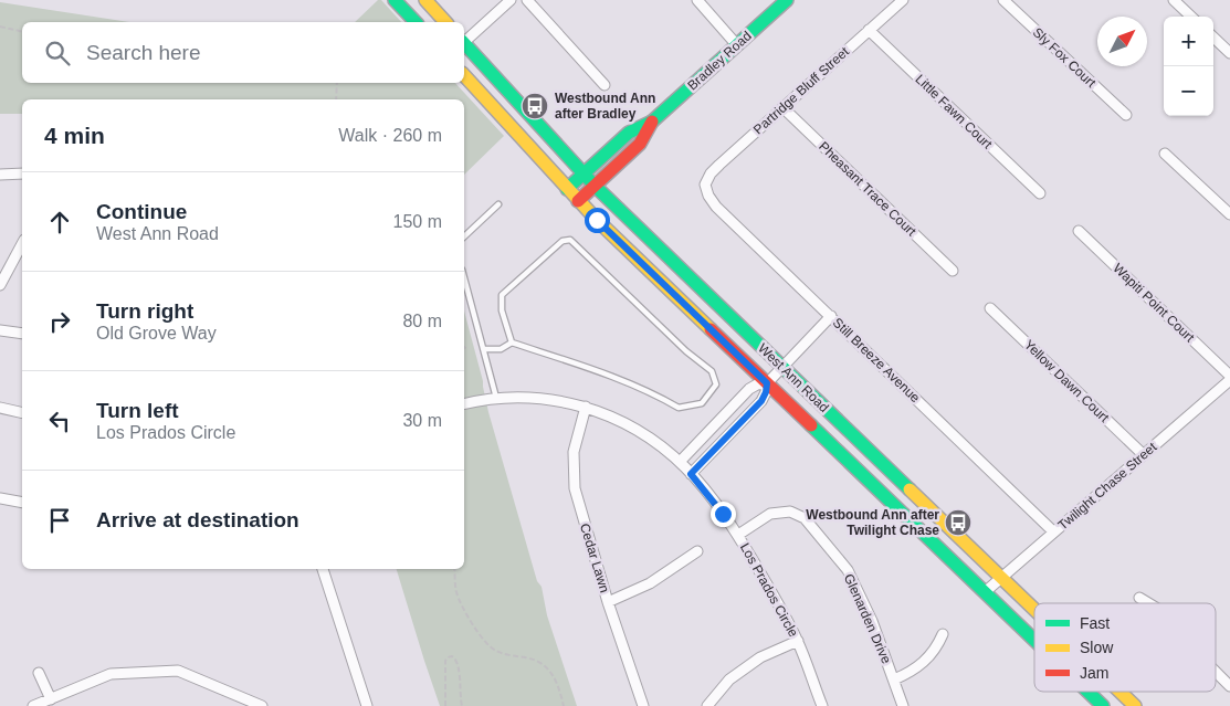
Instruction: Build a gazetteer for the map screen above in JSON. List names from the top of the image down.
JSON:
{
  "streets": {
    "main road": ["Bradley Road", "West Ann Road"],
    "street": [
      "Sly Fox Court",
      "Partridge Bluff Street",
      "Little Fawn Court",
      "Pheasant Trace Court",
      "Wapiti Point Court",
      "Still Breeze Avenue",
      "Yellow Dawn Court",
      "Twilight Chase Street",
      "Cedar Lawn",
      "Los Prados Circle",
      "Glenarden Drive"
    ]
  },
  "crossings": [
    ["Bradley Road", "West Ann Road"],
    ["Partridge Bluff Street", "Little Fawn Court"],
    ["Partridge Bluff Street", "Pheasant Trace Court"],
    ["Partridge Bluff Street", "Still Breeze Avenue"],
    ["Still Breeze Avenue", "Twilight Chase Street"],
    ["West Ann Road", "Twilight Chase Street"],
    ["Yellow Dawn Court", "Twilight Chase Street"],
    ["Cedar Lawn", "Los Prados Circle"],
    ["Los Prados Circle", "Glenarden Drive"]
  ],
  "places": {
    "bus stop": ["Westbound Ann after Bradley", "Westbound Ann after Twilight Chase"]
  },
  "legend": ["Fast", "Slow", "Jam"],
  "north": "top right",
  "page": {
    "map_buttons": ["+", "−"],
    "search": "Search here",
    "heading": ["4 min", "Walk · 260 m"],
    "list": [
      ["Continue", "West Ann Road", "150 m"],
      ["Turn right", "Old Grove Way", "80 m"],
      ["Turn left", "Los Prados Circle", "30 m"],
      "Arrive at destination"
    ]
  }
}
